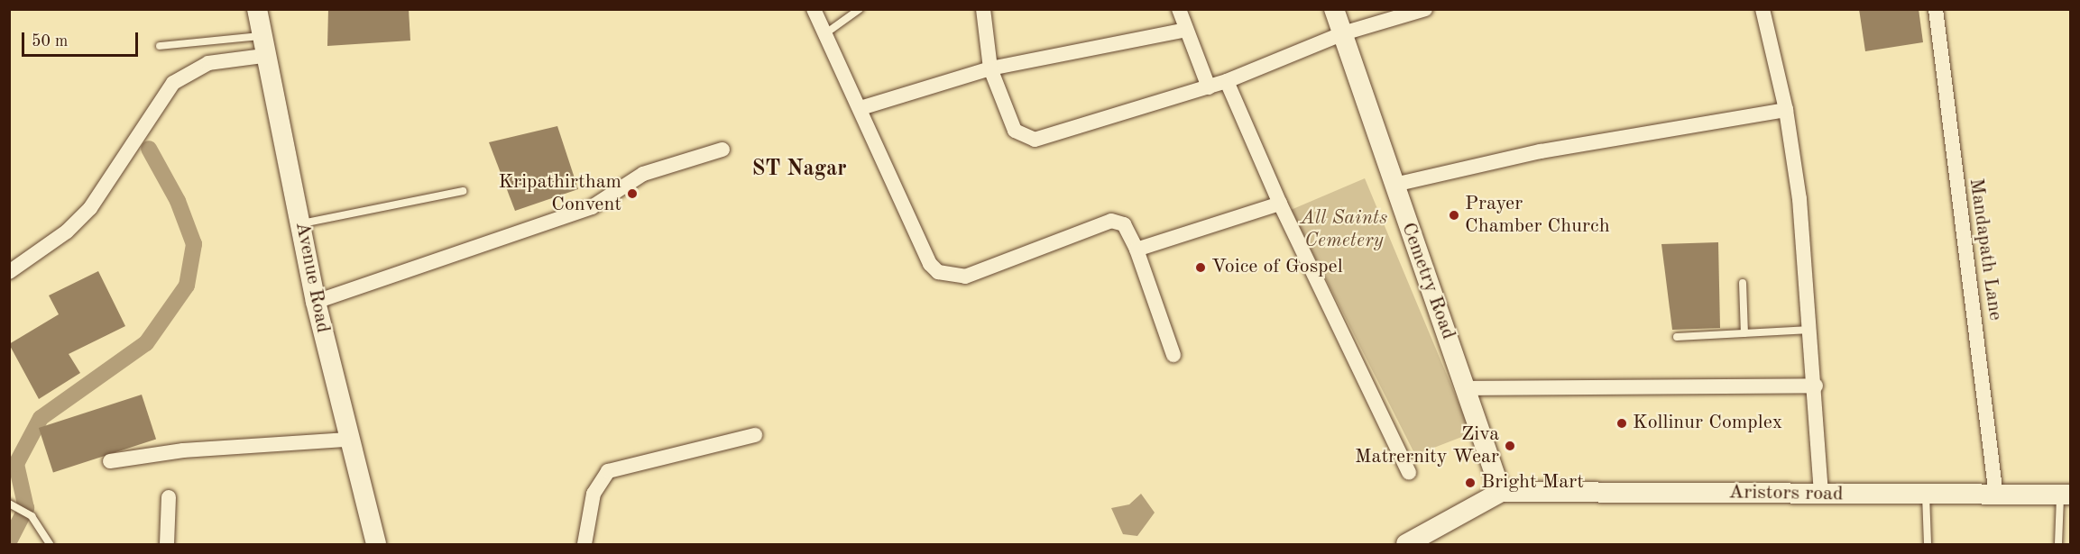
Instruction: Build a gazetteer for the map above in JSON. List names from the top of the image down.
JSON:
{
  "streets": {
    "street": [
      "Mandapath Lane",
      "Avenue Road",
      "Cemetry Road",
      "Aristors road"
    ]
  },
  "crossings": [
    ["Mandapath Lane", "Aristors road"],
    ["Cemetry Road", "Aristors road"]
  ],
  "districts": ["ST Nagar"],
  "parks": ["All Saints Cemetery"],
  "places": [
    "Kripathirtham Convent",
    "Prayer Chamber Church",
    "Voice of Gospel",
    "Kollinur Complex",
    "Ziva Matrernity Wear",
    "Bright Mart"
  ],
  "scale_bar": "50 m"
}
